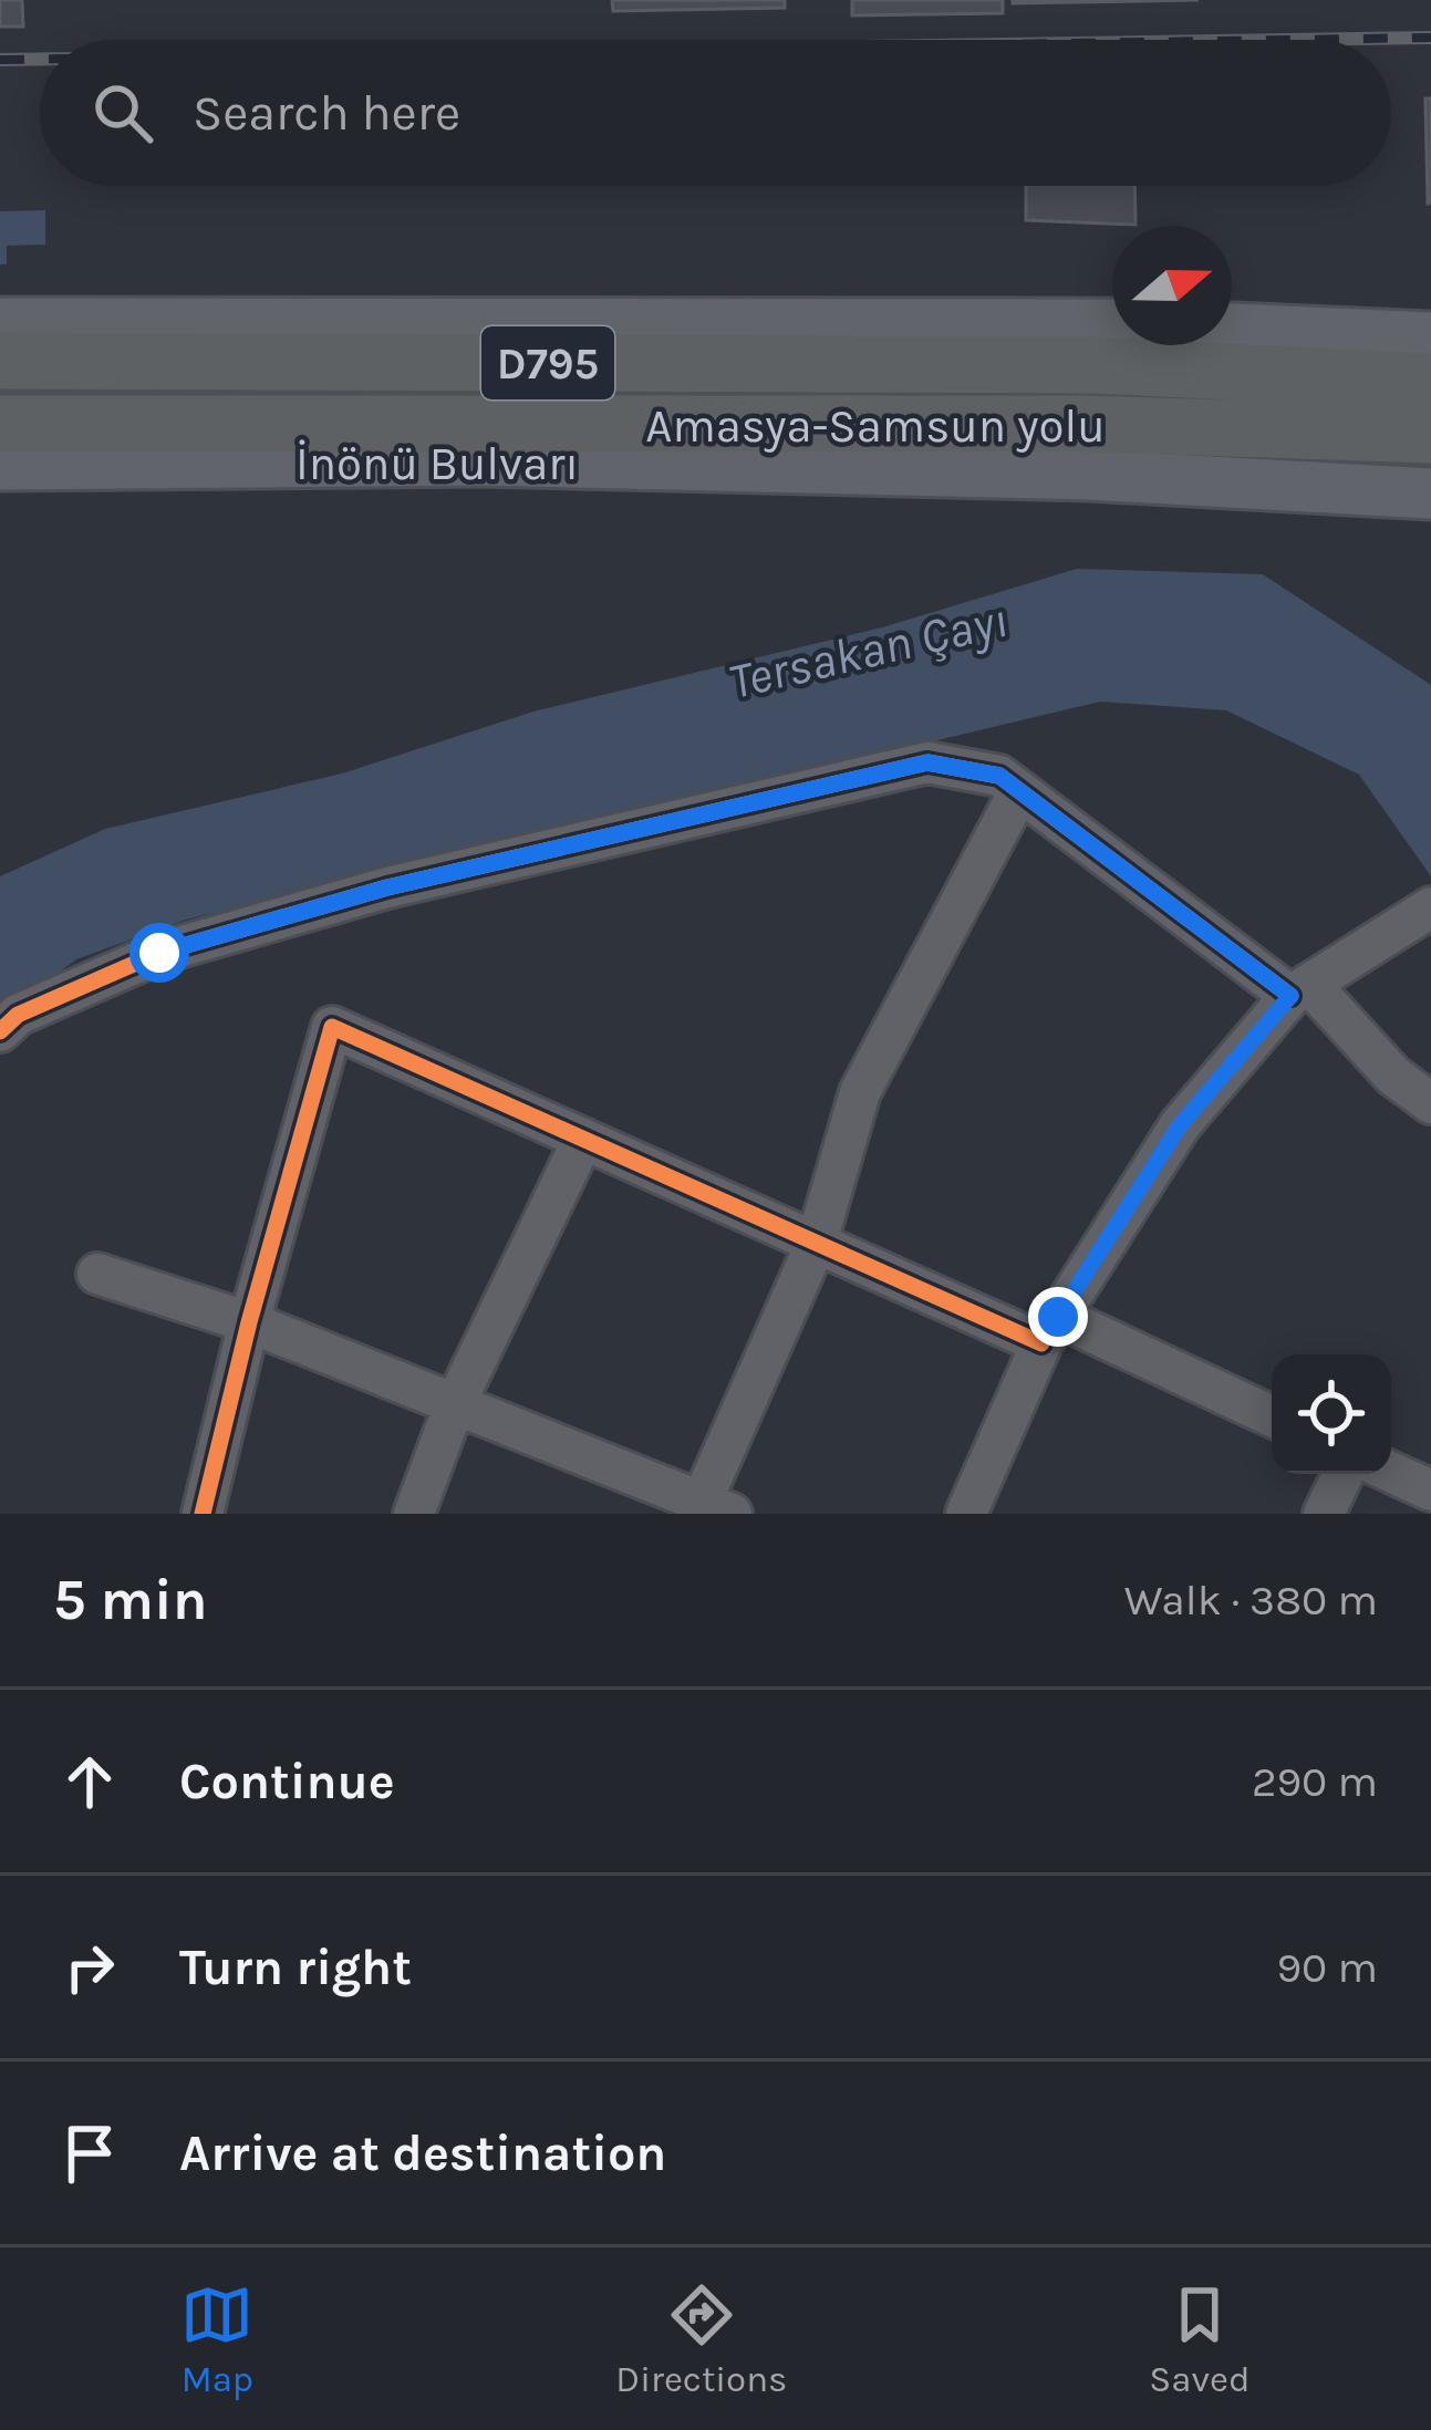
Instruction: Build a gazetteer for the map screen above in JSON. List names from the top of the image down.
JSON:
{
  "streets": {
    "highway": ["D795", "Amasya-Samsun yolu"],
    "main road": ["İnönü Bulvarı"]
  },
  "water": ["Tersakan Çayı"],
  "north": "right",
  "page": {
    "search": "Search here",
    "heading": ["5 min", "Walk · 380 m"],
    "list": [
      ["Continue", "290 m"],
      ["Turn right", "90 m"],
      "Arrive at destination"
    ],
    "nav": ["Map", "Directions", "Saved"]
  }
}
